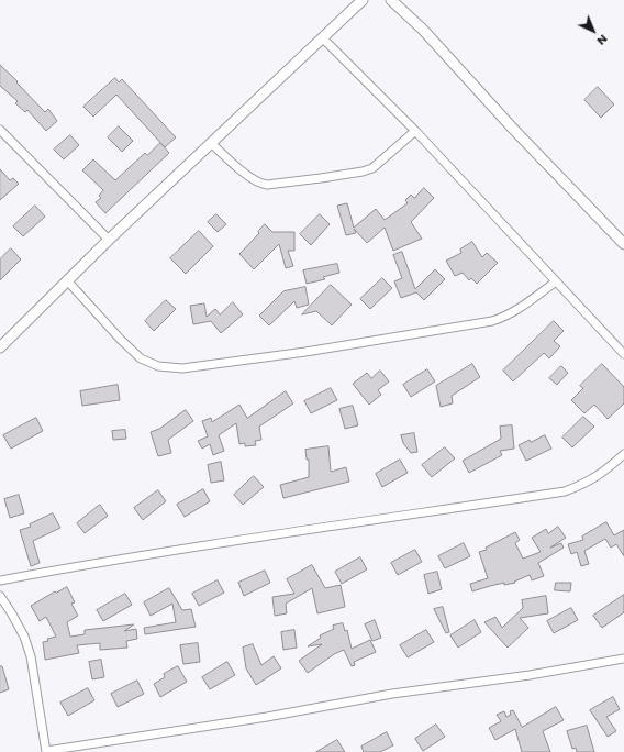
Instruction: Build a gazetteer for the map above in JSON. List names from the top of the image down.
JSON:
{
  "north": "bottom right"
}
